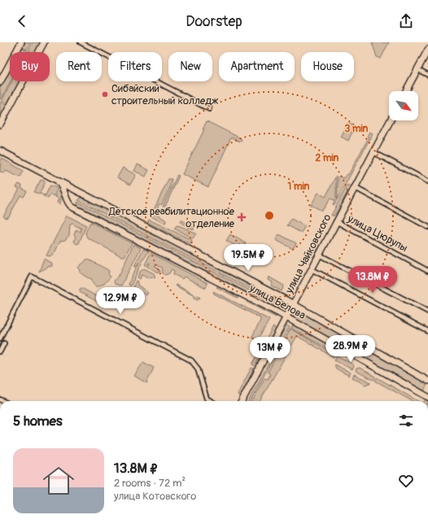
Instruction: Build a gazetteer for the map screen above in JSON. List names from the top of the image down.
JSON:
{
  "streets": {
    "main road": ["улица Чайковского", "улица Белова"],
    "street": ["улица Цюрупы"]
  },
  "crossings": [
    ["улица Цюрупы", "улица Чайковского"],
    ["улица Чайковского", "улица Белова"]
  ],
  "places": {
    "other": ["Сибайский строительный колледж"],
    "health": ["Детское реабилитационное отделение"]
  },
  "north": "bottom right",
  "page": {
    "header": "Doorstep",
    "chip": [
      "Buy",
      "Rent",
      "Filters",
      "New",
      "Apartment",
      "House"
    ],
    "price": [
      "19.5M ₽",
      "13.8M ₽",
      "12.9M ₽",
      "28.9M ₽",
      "13M ₽"
    ],
    "heading": "5 homes",
    "list": [
      {
        "name": "13.8M ₽",
        "note": "2 rooms · 72 m² · улица Котовского"
      }
    ]
  },
  "rings": ["3 min", "2 min", "1 min"]
}
